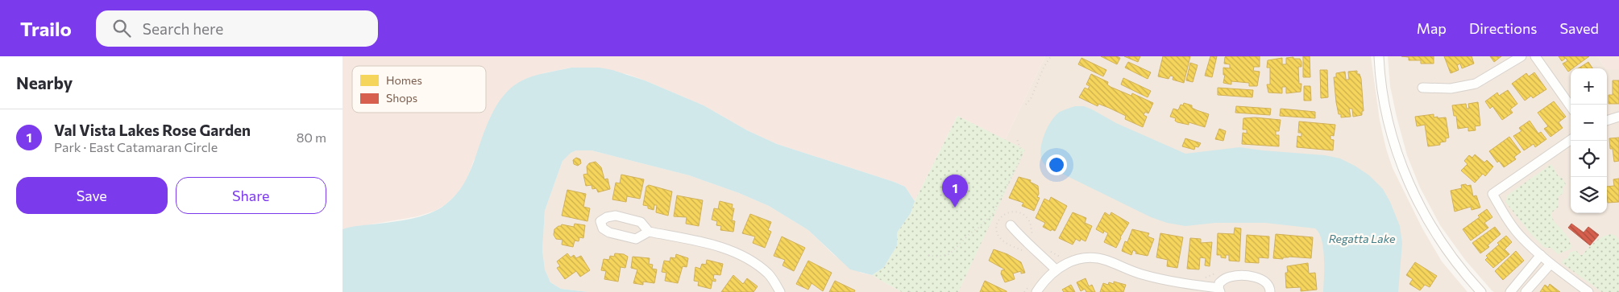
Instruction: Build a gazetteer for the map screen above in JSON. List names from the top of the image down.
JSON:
{
  "water": ["Regatta Lake"],
  "legend": ["Homes", "Shops"],
  "page": {
    "header": "Trailo",
    "search": "Search here",
    "nav": ["Map", "Directions", "Saved"],
    "heading": "Nearby",
    "map_buttons": ["+", "−"],
    "list": [
      {
        "mark": "1",
        "name": "Val Vista Lakes Rose Garden",
        "note": "Park · East Catamaran Circle",
        "value": "80 m"
      }
    ],
    "buttons": ["Save", "Share"],
    "pins": "1"
  }
}
